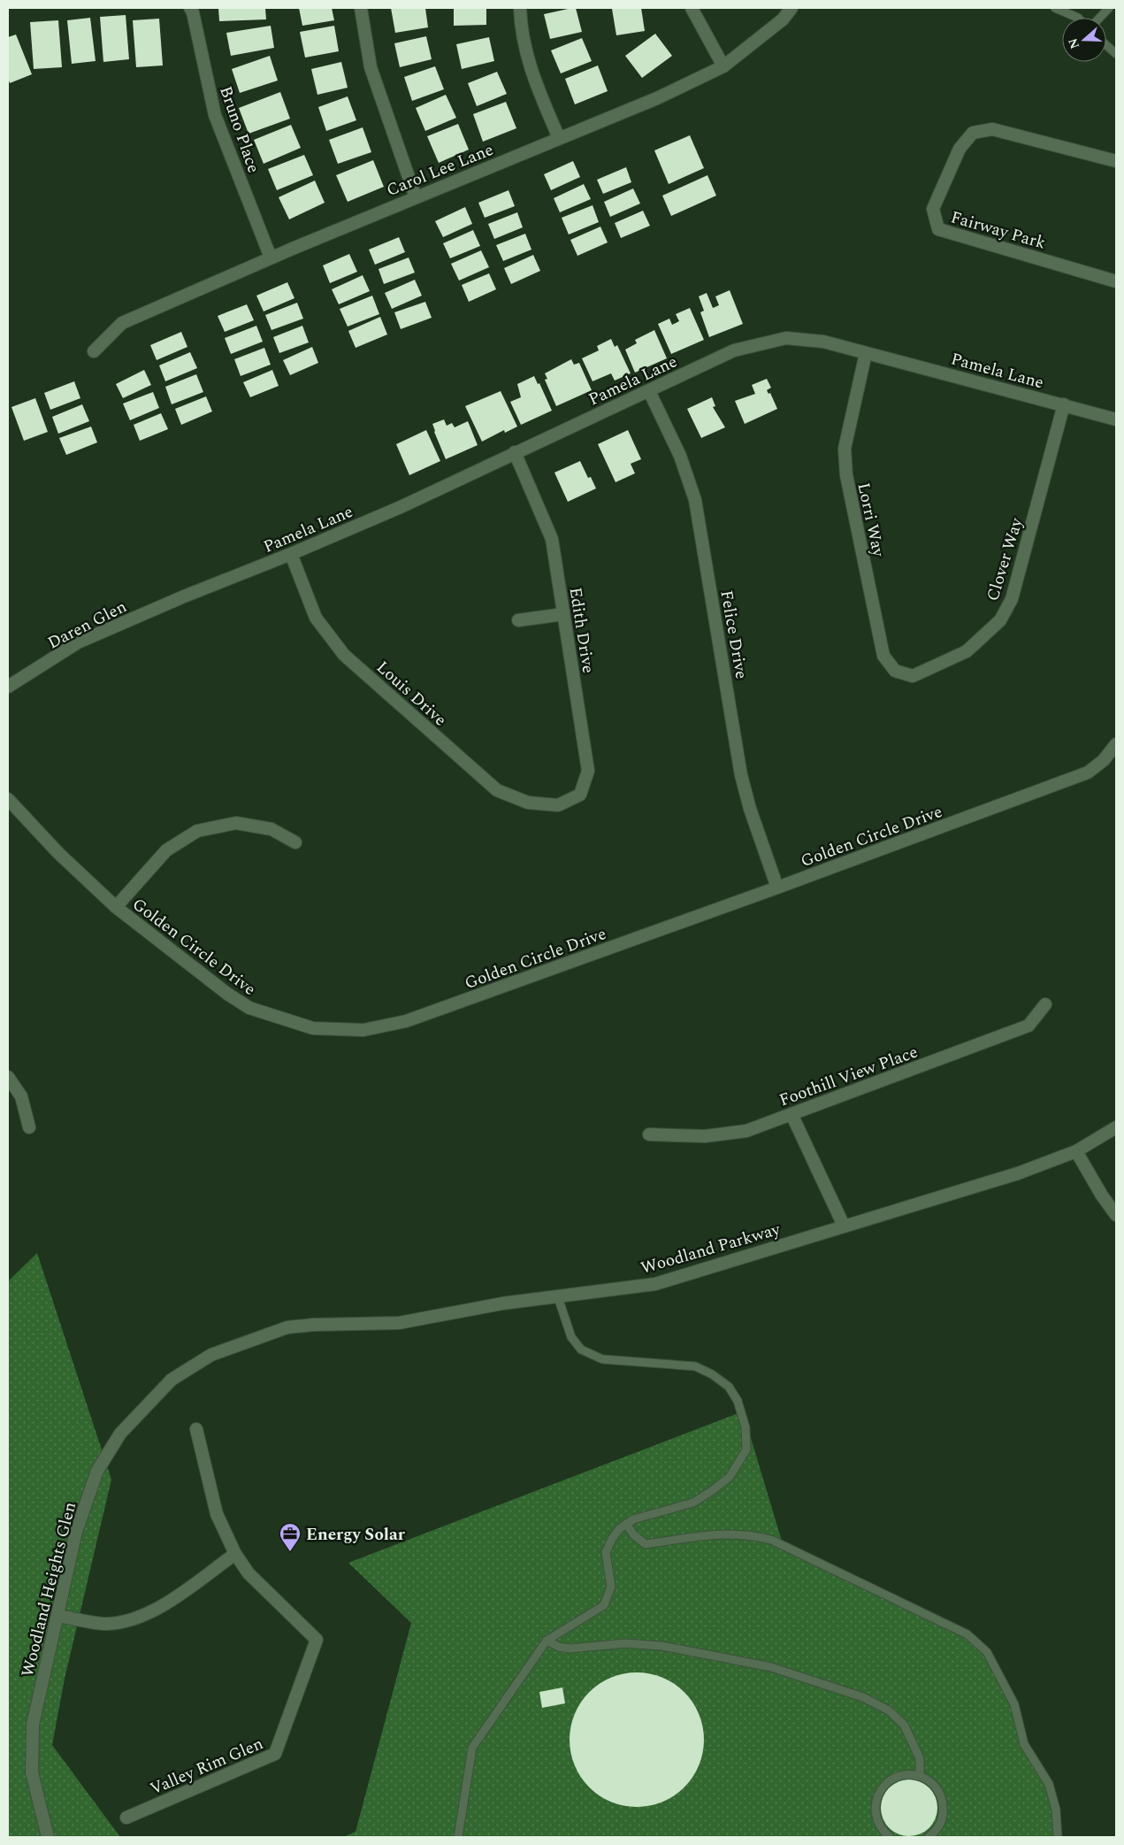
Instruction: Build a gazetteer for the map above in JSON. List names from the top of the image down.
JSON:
{
  "streets": {
    "street": [
      "Bruno Place",
      "Carol Lee Lane",
      "Fairway Park",
      "Pamela Lane",
      "Lorri Way",
      "Clover Way",
      "Daren Glen",
      "Edith Drive",
      "Felice Drive",
      "Louis Drive",
      "Golden Circle Drive",
      "Foothill View Place",
      "Woodland Parkway",
      "Woodland Heights Glen",
      "Valley Rim Glen"
    ]
  },
  "crossings": [
    ["Bruno Place", "Carol Lee Lane"],
    ["Pamela Lane", "Lorri Way"],
    ["Pamela Lane", "Clover Way"],
    ["Pamela Lane", "Daren Glen"],
    ["Pamela Lane", "Edith Drive"],
    ["Pamela Lane", "Felice Drive"],
    ["Pamela Lane", "Louis Drive"],
    ["Lorri Way", "Clover Way"],
    ["Edith Drive", "Louis Drive"],
    ["Felice Drive", "Golden Circle Drive"],
    ["Woodland Parkway", "Woodland Heights Glen"]
  ],
  "places": {
    "office": ["Energy Solar"]
  },
  "north": "left"
}
